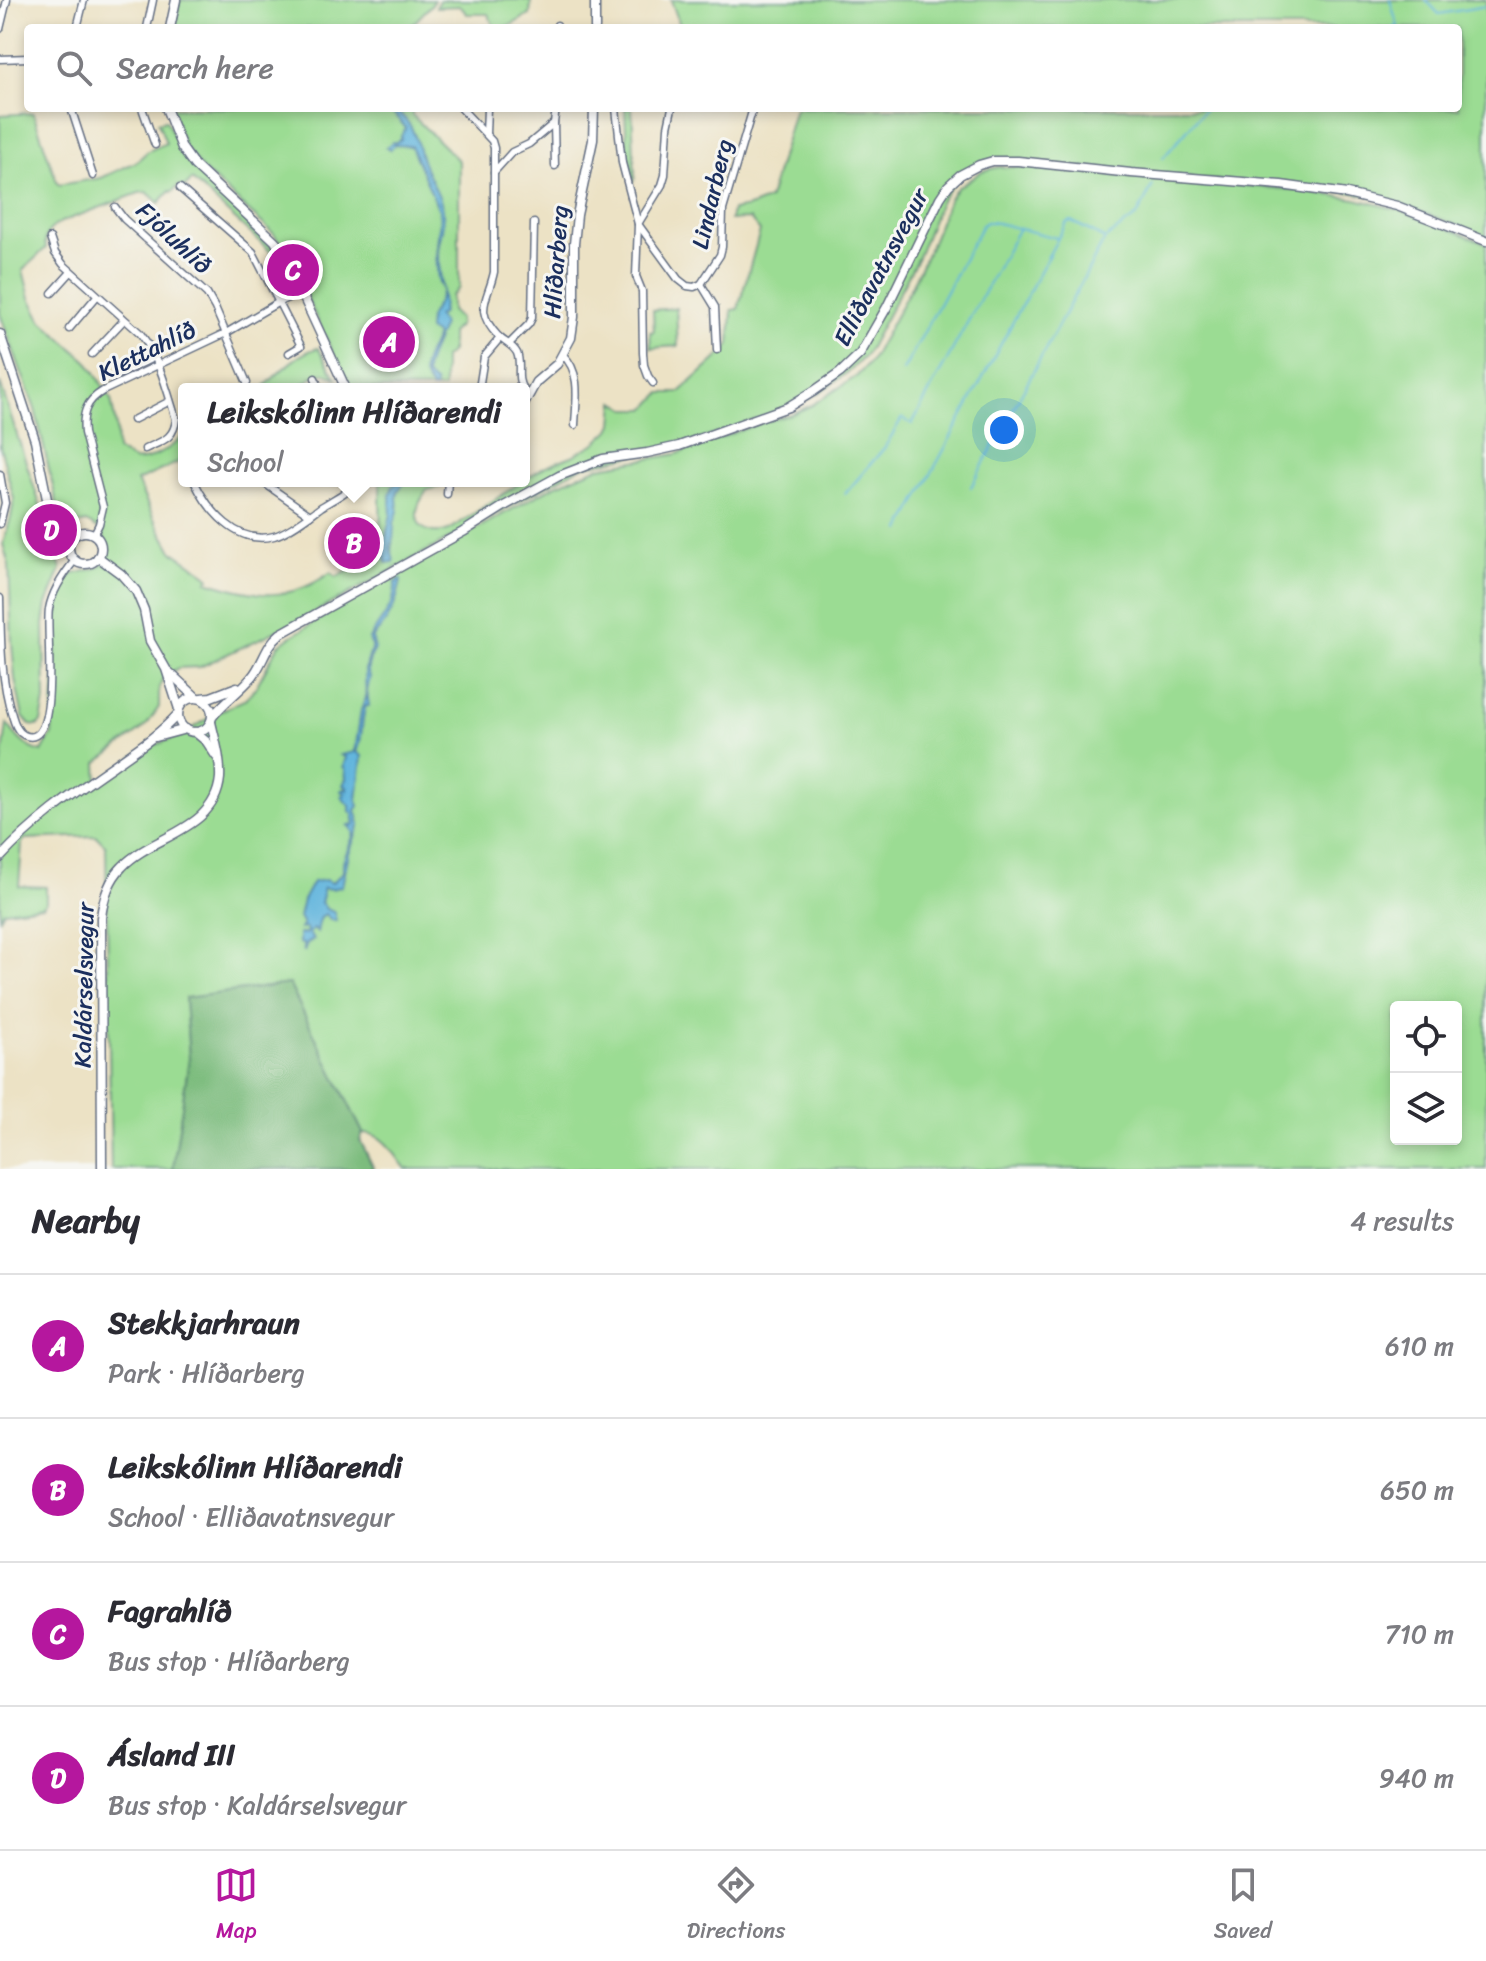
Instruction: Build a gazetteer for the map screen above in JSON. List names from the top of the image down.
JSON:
{
  "streets": {
    "main road": ["Hlíðarberg", "Elliðavatnsvegur", "Kaldárselsvegur"],
    "street": ["Lindarberg", "Fjóluhlíð", "Klettahlíð"]
  },
  "crossings": [
    ["Fjóluhlíð", "Klettahlíð"],
    ["Elliðavatnsvegur", "Kaldárselsvegur"]
  ],
  "page": {
    "search": "Search here",
    "pins": [
      "C",
      "A",
      "D",
      "B"
    ],
    "popup": ["Leikskólinn Hlíðarendi", "School"],
    "heading": ["Nearby", "4 results"],
    "list": [
      {
        "mark": "A",
        "name": "Stekkjarhraun",
        "note": "Park · Hlíðarberg",
        "value": "610 m"
      },
      {
        "mark": "B",
        "name": "Leikskólinn Hlíðarendi",
        "note": "School · Elliðavatnsvegur",
        "value": "650 m"
      },
      {
        "mark": "C",
        "name": "Fagrahlíð",
        "note": "Bus stop · Hlíðarberg",
        "value": "710 m"
      },
      {
        "mark": "D",
        "name": "Ásland III",
        "note": "Bus stop · Kaldárselsvegur",
        "value": "940 m"
      }
    ],
    "nav": ["Map", "Directions", "Saved"]
  }
}
